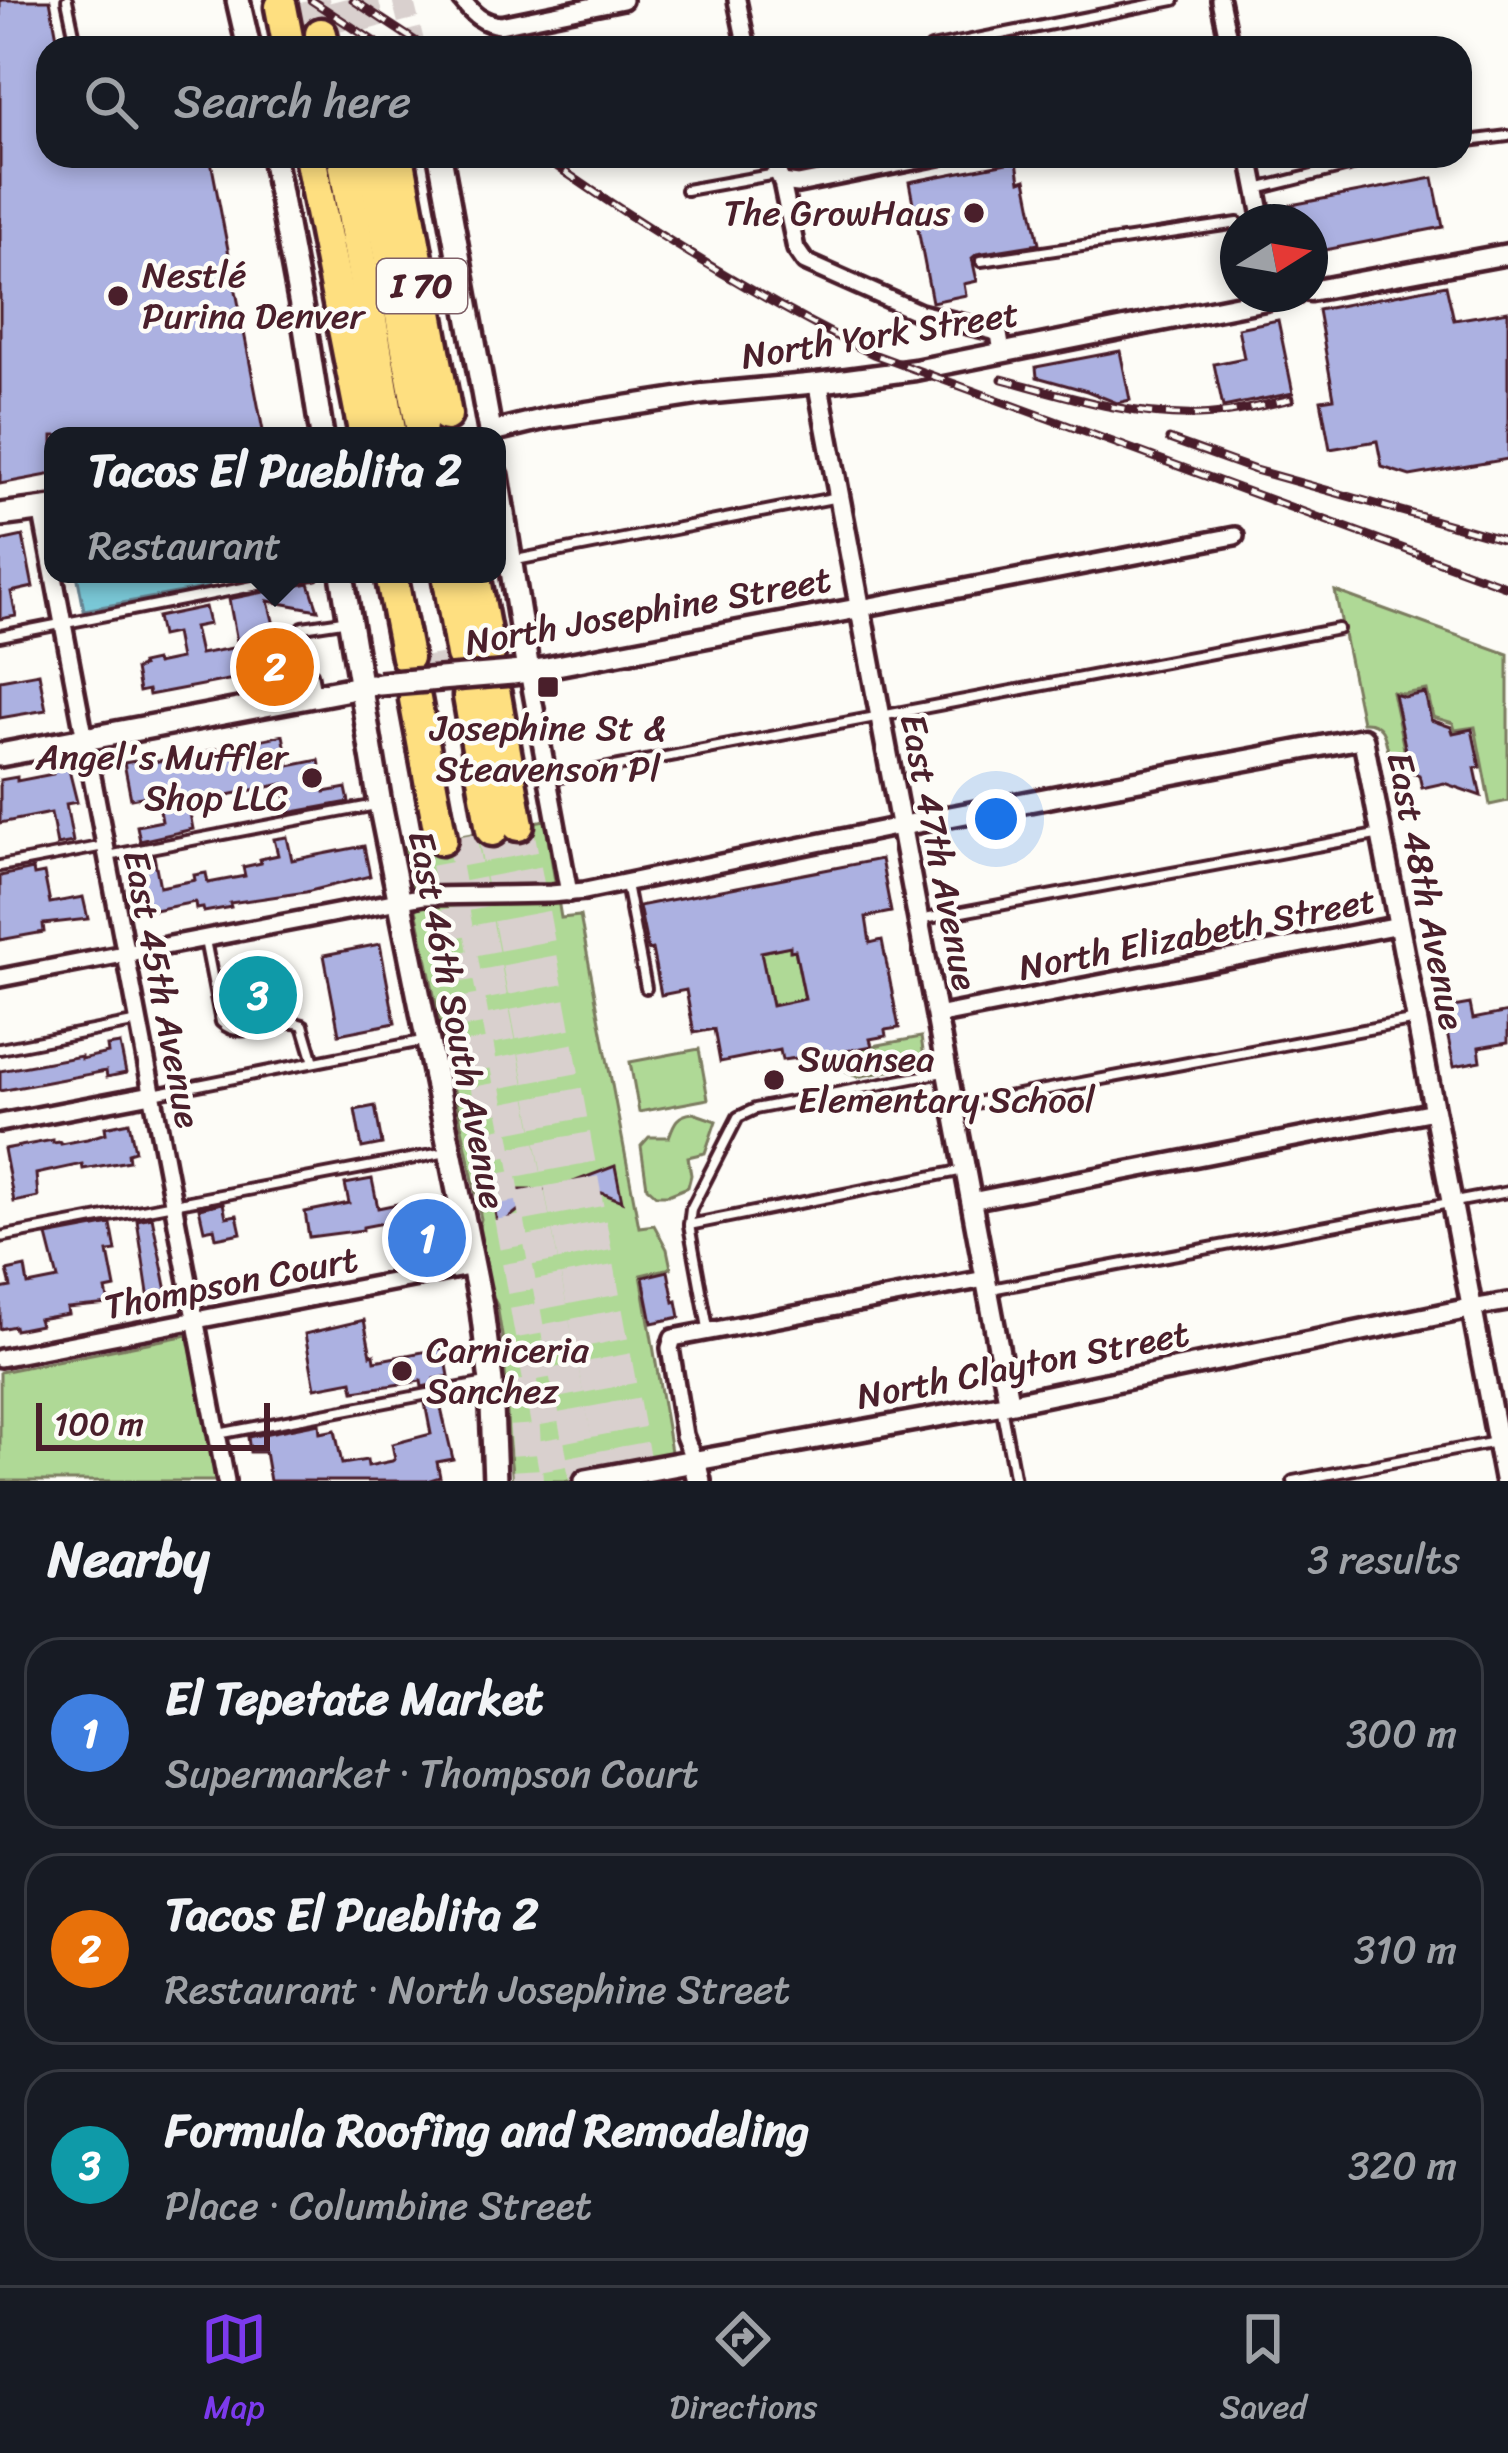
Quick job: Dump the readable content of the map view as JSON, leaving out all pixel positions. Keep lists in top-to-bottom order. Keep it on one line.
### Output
{"streets":{"highway":["I 70"],"main road":["North Josephine Street","East 46th South Avenue","North Clayton Street"],"street":["North York Street","East 47th Avenue","East 48th Avenue","North Elizabeth Street","East 45th Avenue","Thompson Court"]},"crossings":[["North York Street","East 47th Avenue"],["North Josephine Street","East 47th Avenue"],["North Josephine Street","East 45th Avenue"],["North Josephine Street","East 46th South Avenue"],["East 47th Avenue","East 48th Avenue"],["East 47th Avenue","North Elizabeth Street"],["East 47th Avenue","North Clayton Street"],["East 48th Avenue","North Elizabeth Street"],["East 48th Avenue","North Clayton Street"],["East 45th Avenue","Thompson Court"],["East 46th South Avenue","Thompson Court"]],"places":{"other":["The GrowHaus","Nestlé Purina Denver","Angel's Muffler Shop LLC","Swansea Elementary School","Carniceria Sanchez"],"transit":["Josephine St & Steavenson Pl"]},"scale_bar":"100 m","north":"right","page":{"search":"Search here","popup":["Tacos El Pueblita 2","Restaurant"],"pins":["2","3","1"],"scale":"100 m","heading":["Nearby","3 results"],"list":[{"mark":"1","name":"El Tepetate Market","note":"Supermarket · Thompson Court","value":"300 m"},{"mark":"2","name":"Tacos El Pueblita 2","note":"Restaurant · North Josephine Street","value":"310 m"},{"mark":"3","name":"Formula Roofing and Remodeling","note":"Place · Columbine Street","value":"320 m"}],"nav":["Map","Directions","Saved"]}}
